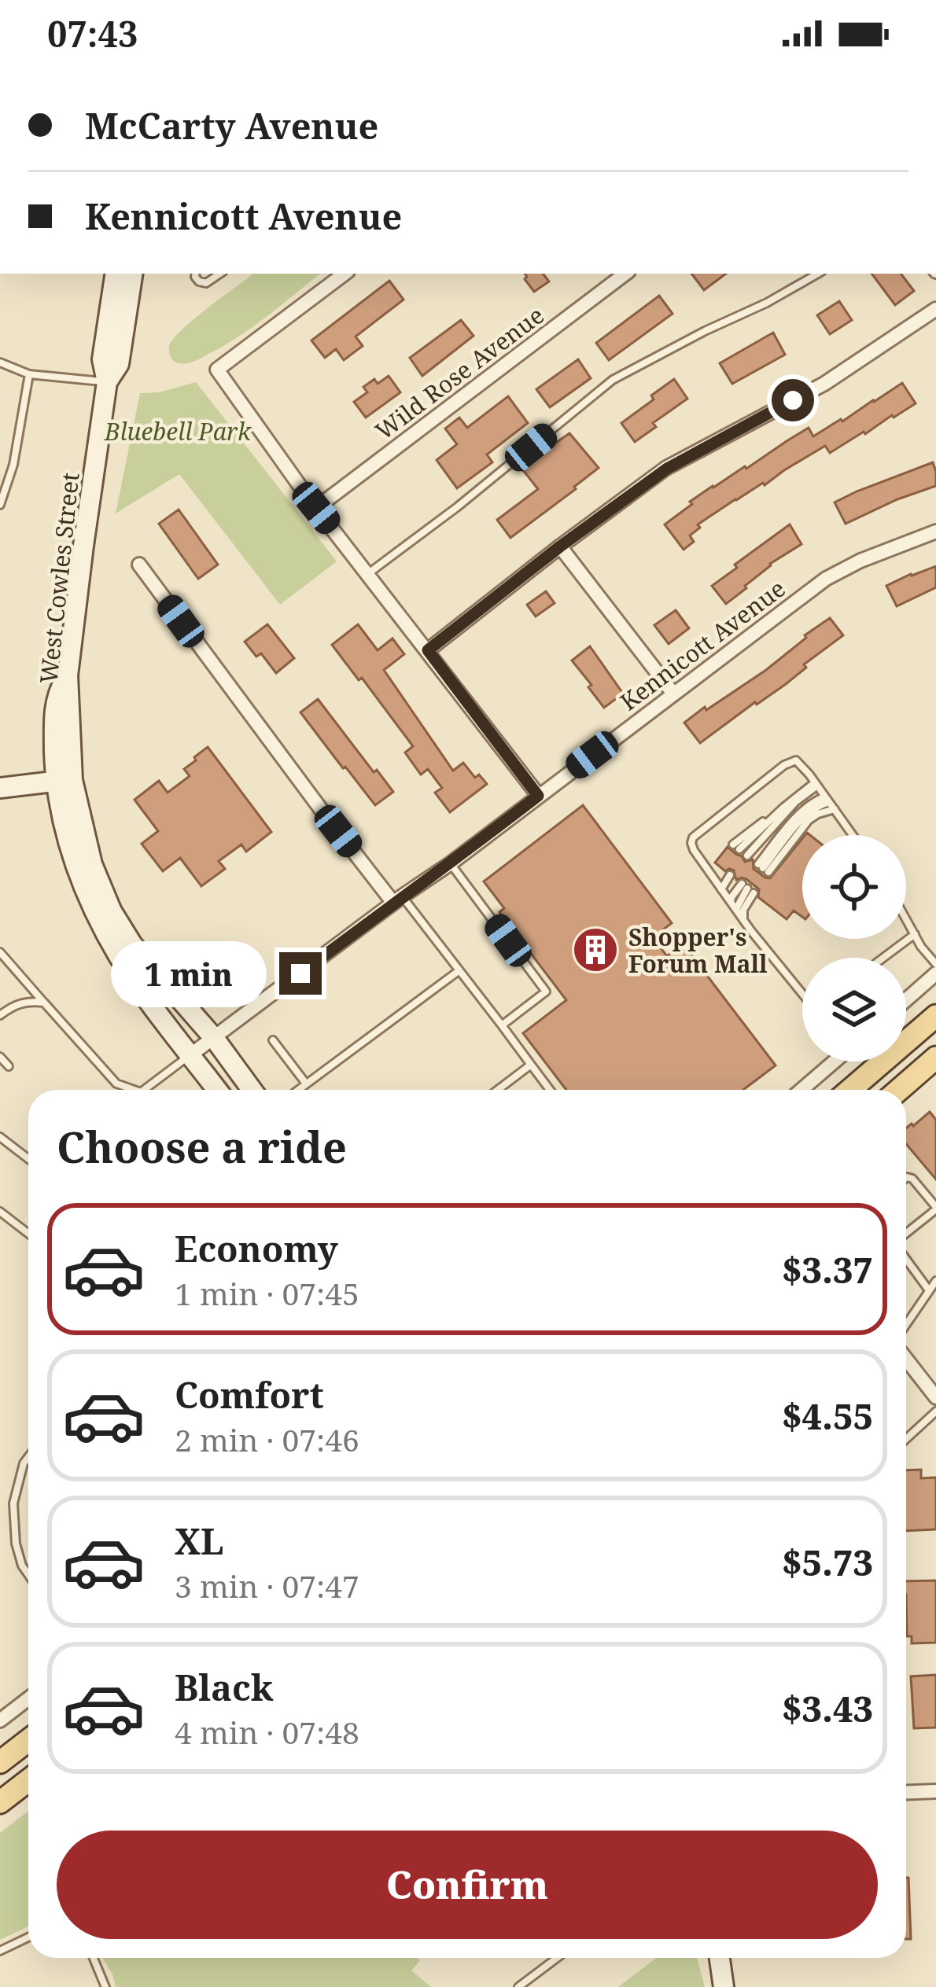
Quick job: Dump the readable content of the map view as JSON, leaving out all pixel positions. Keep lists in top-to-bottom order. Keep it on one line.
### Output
{"streets":{"main road":["West Cowles Street"],"street":["Wild Rose Avenue","Kennicott Avenue"]},"parks":["Bluebell Park"],"places":{"building":["Shopper's Forum Mall"]},"page":{"status":"07:43","banner":["McCarty Avenue","Kennicott Avenue"],"bubble":"1 min","heading":"Choose a ride","list":[{"name":"Economy","note":"1 min · 07:45","value":"$3.37"},{"name":"Comfort","note":"2 min · 07:46","value":"$4.55"},{"name":"XL","note":"3 min · 07:47","value":"$5.73"},{"name":"Black","note":"4 min · 07:48","value":"$3.43"}],"buttons":"Confirm"}}
